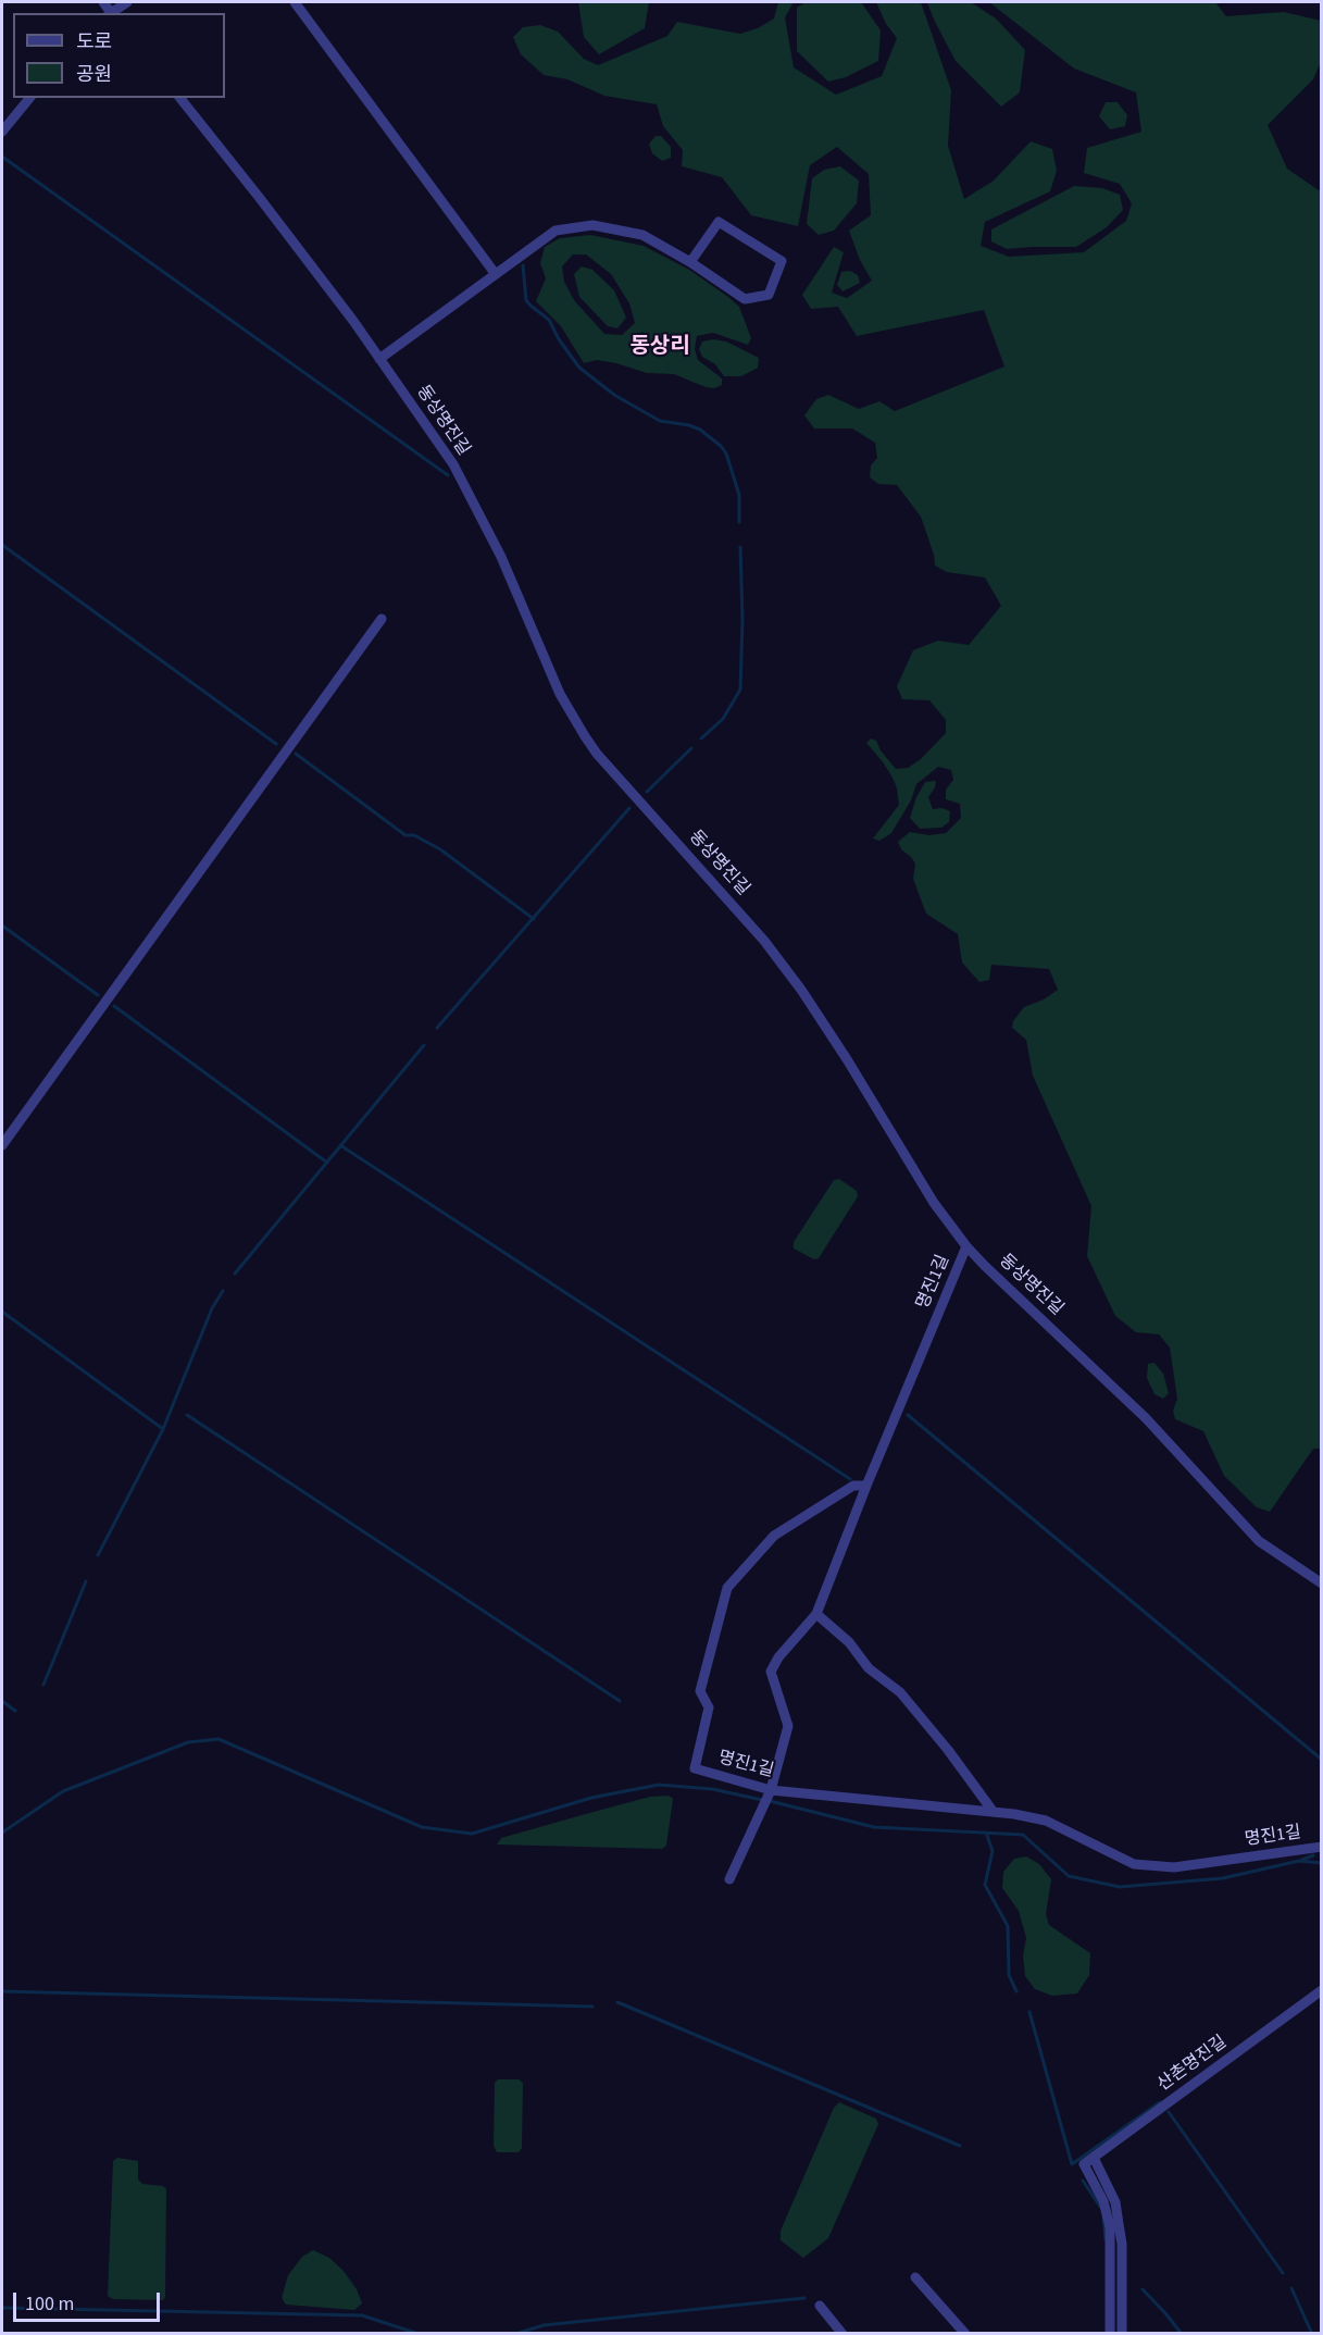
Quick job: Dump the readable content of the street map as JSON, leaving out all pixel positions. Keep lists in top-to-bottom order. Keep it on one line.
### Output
{"streets":{"street":["동상명진길","명진1길","산촌명진길"]},"crossings":[["동상명진길","명진1길"]],"districts":["동상리"],"legend":["도로","공원"],"scale_bar":"100 m"}
